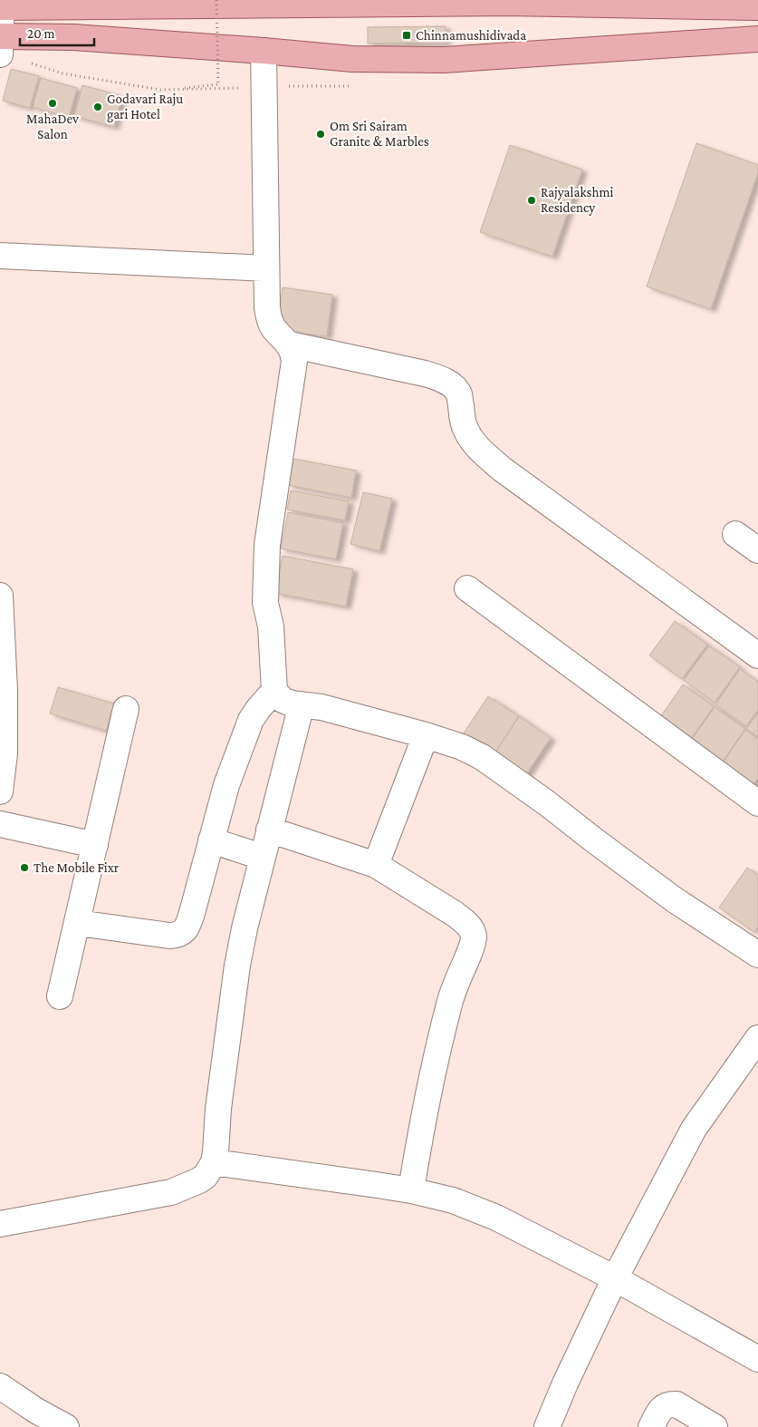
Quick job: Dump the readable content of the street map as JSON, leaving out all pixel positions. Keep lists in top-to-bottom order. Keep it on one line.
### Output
{"places":{"transit":["Chinnamushidivada"],"other":["MahaDev Salon","Godavari Raju gari Hotel","Om Sri Sairam Granite & Marbles","Rajyalakshmi Residency","The Mobile Fixr"]},"scale_bar":"20 m"}
